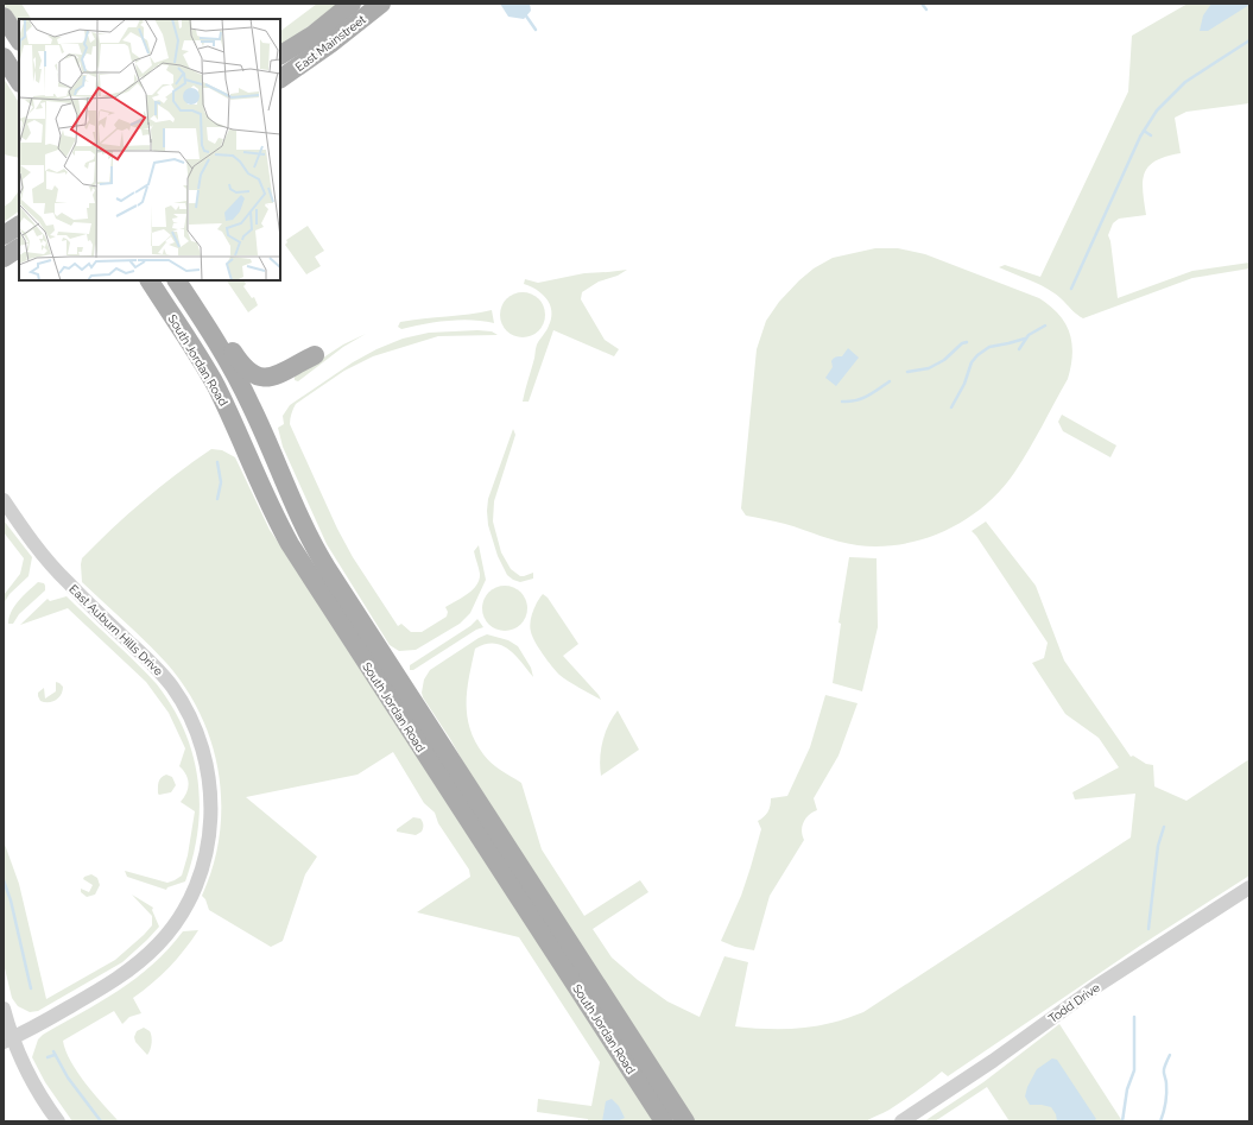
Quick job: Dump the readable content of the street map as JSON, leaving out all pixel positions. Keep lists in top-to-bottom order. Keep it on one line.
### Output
{"streets":{"main road":["East Mainstreet","South Jordan Road"],"street":["East Auburn Hills Drive","Todd Drive"]}}
